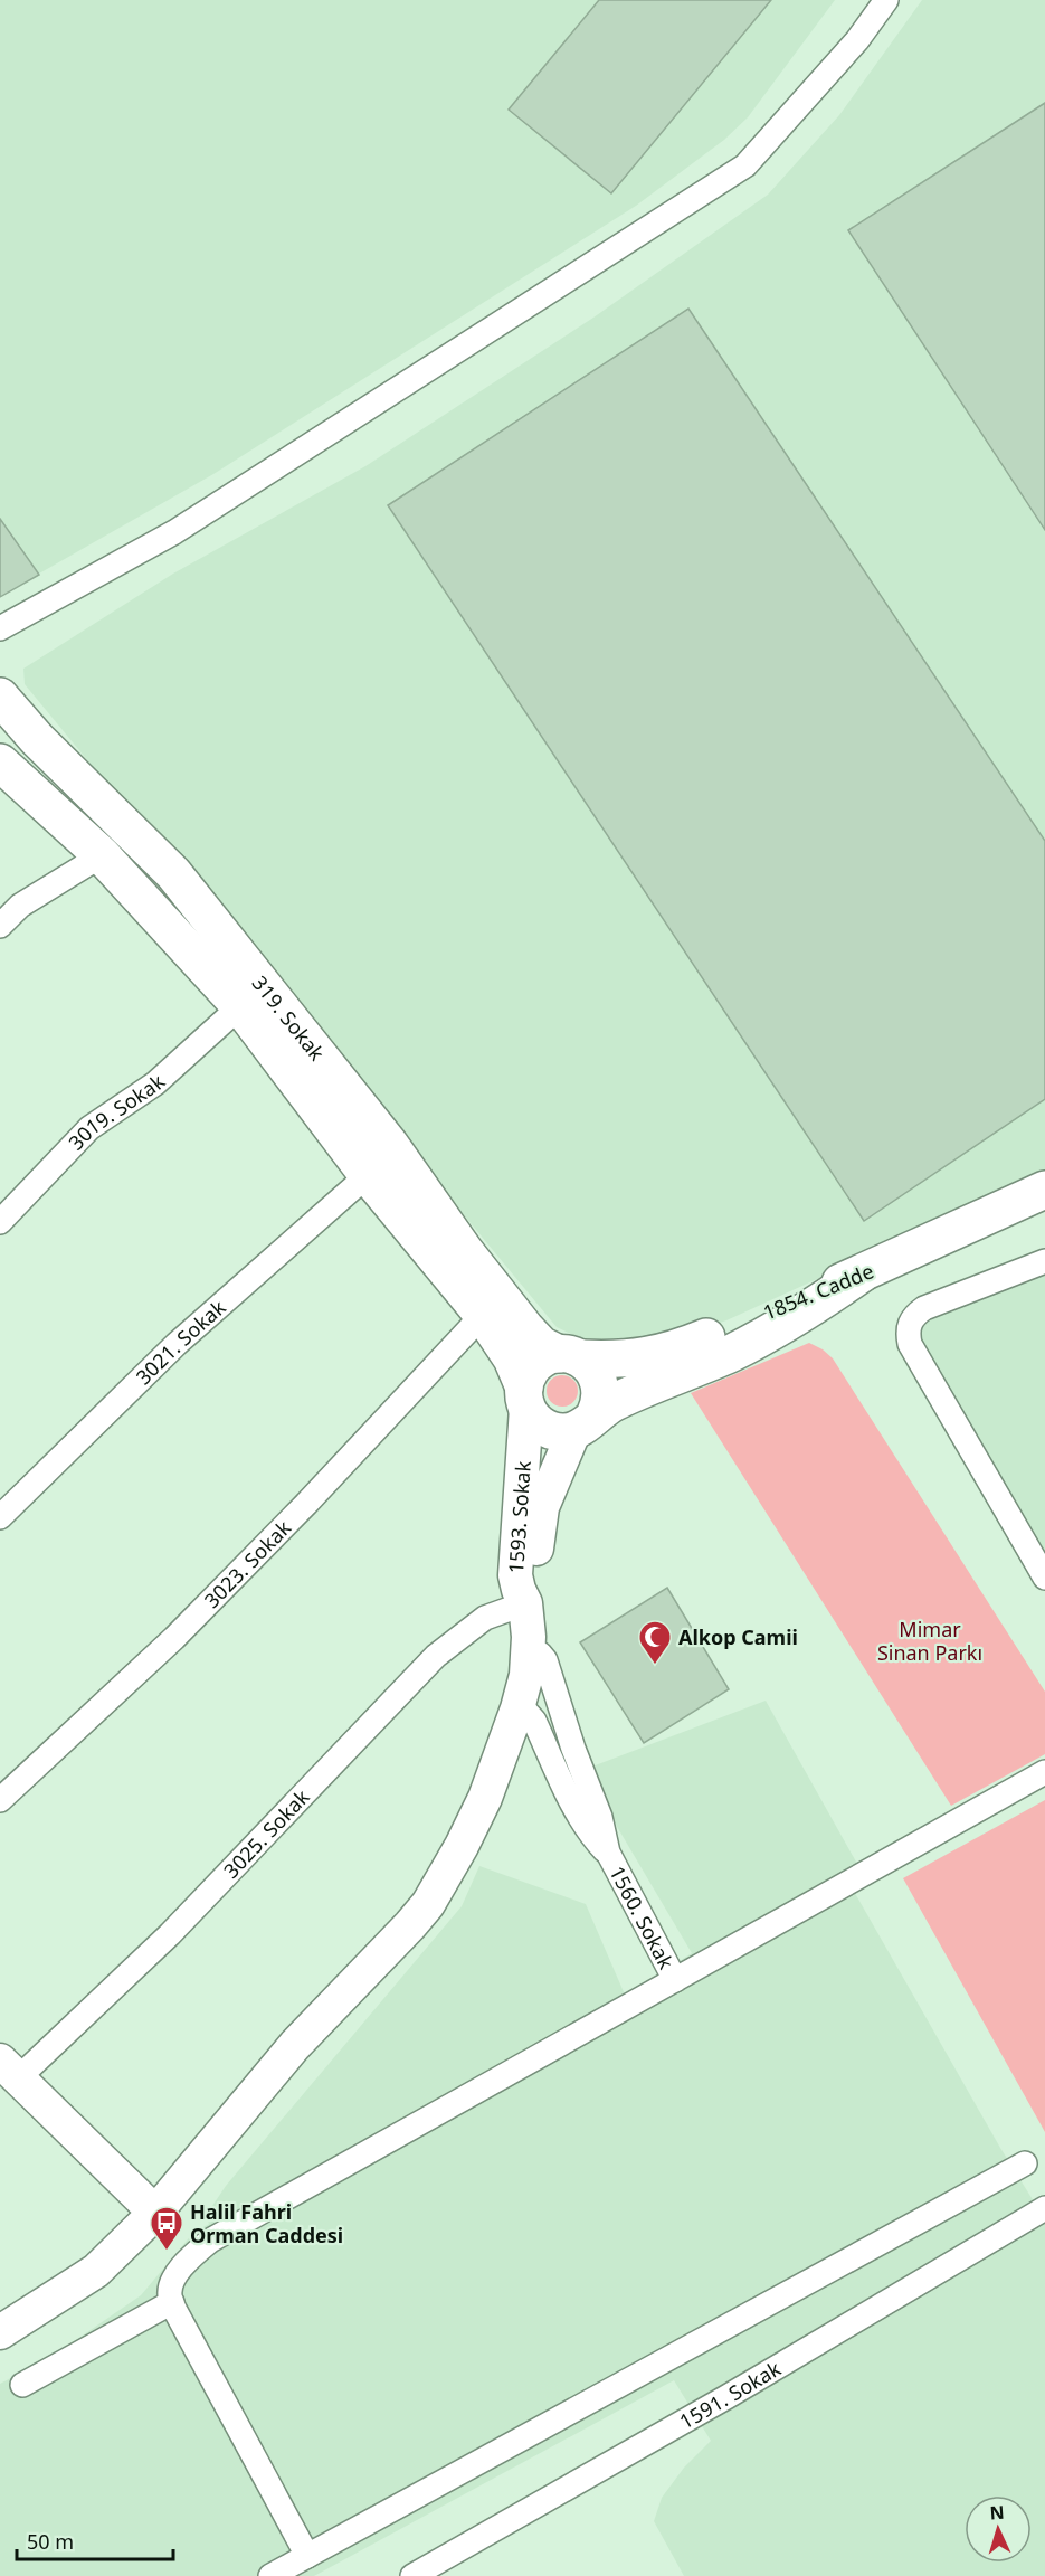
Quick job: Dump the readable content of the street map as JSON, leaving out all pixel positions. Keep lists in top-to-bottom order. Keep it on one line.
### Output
{"streets":{"main road":["319. Sokak","1854. Cadde","1593. Sokak"],"street":["3019. Sokak","3021. Sokak","3023. Sokak","3025. Sokak","1560. Sokak","1591. Sokak"]},"crossings":[["319. Sokak","3019. Sokak"],["319. Sokak","1854. Cadde"],["319. Sokak","3021. Sokak"],["319. Sokak","1593. Sokak"],["319. Sokak","3023. Sokak"],["1854. Cadde","1593. Sokak"],["1593. Sokak","3025. Sokak"]],"parks":["Mimar Sinan Parkı"],"places":{"mosque":["Alkop Camii"],"bus stop":["Halil Fahri Orman Caddesi"]},"scale_bar":"50 m","north":"top"}
